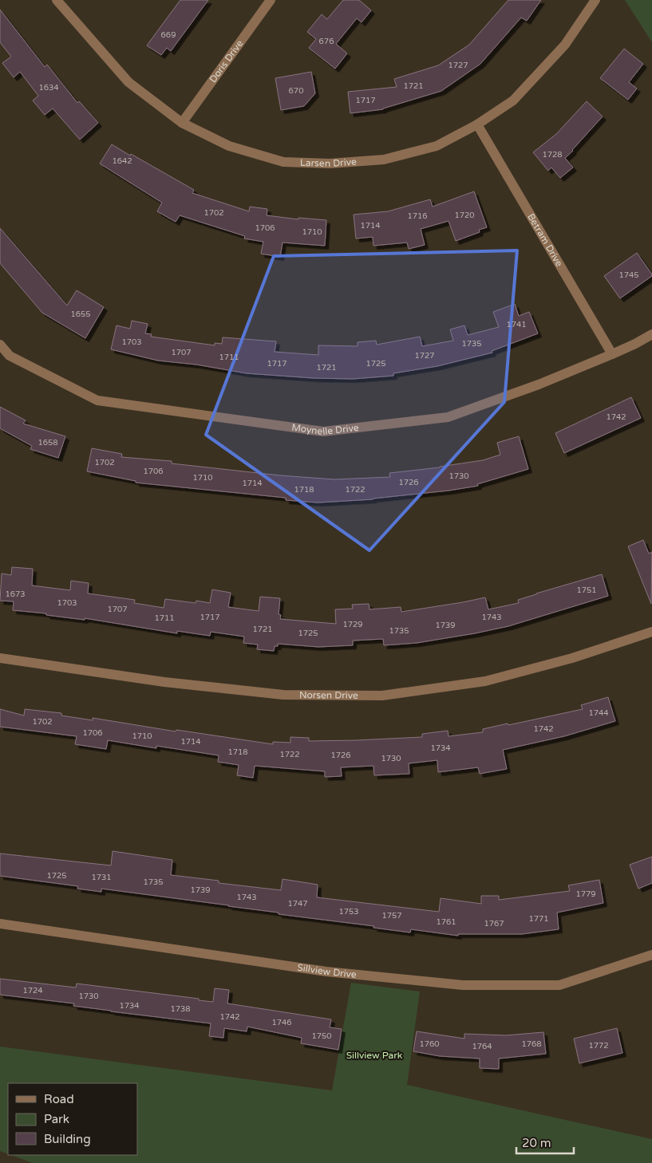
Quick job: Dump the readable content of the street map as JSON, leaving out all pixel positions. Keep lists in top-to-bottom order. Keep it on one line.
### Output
{"streets":{"street":["Doris Drive","Larsen Drive","Betram Drive","Moynelle Drive","Norsen Drive","Sillview Drive"]},"crossings":[["Doris Drive","Larsen Drive"],["Larsen Drive","Betram Drive"],["Betram Drive","Moynelle Drive"]],"parks":["Sillview Park"],"house_numbers":["669","676","1727","1721","1634","670","1717","1728","1642","1702","1720","1716","1714","1706","1710","1745","1655","1741","1703","1735","1707","1727","1711","1717","1725","1721","1742","1658","1702","1706","1730","1710","1726","1714","1718","1722","1751","1673","1703","1707","1717","1743","1711","1729","1739","1721","1735","1725","1744","1702","1742","1706","1710","1714","1734","1718","1722","1726","1730","1725","1731","1735","1739","1779","1743","1747","1753","1757","1771","1761","1767","1724","1730","1734","1738","1742","1746","1750","1760","1768","1772","1764"],"legend":["Road","Park","Building"],"scale_bar":"20 m"}
